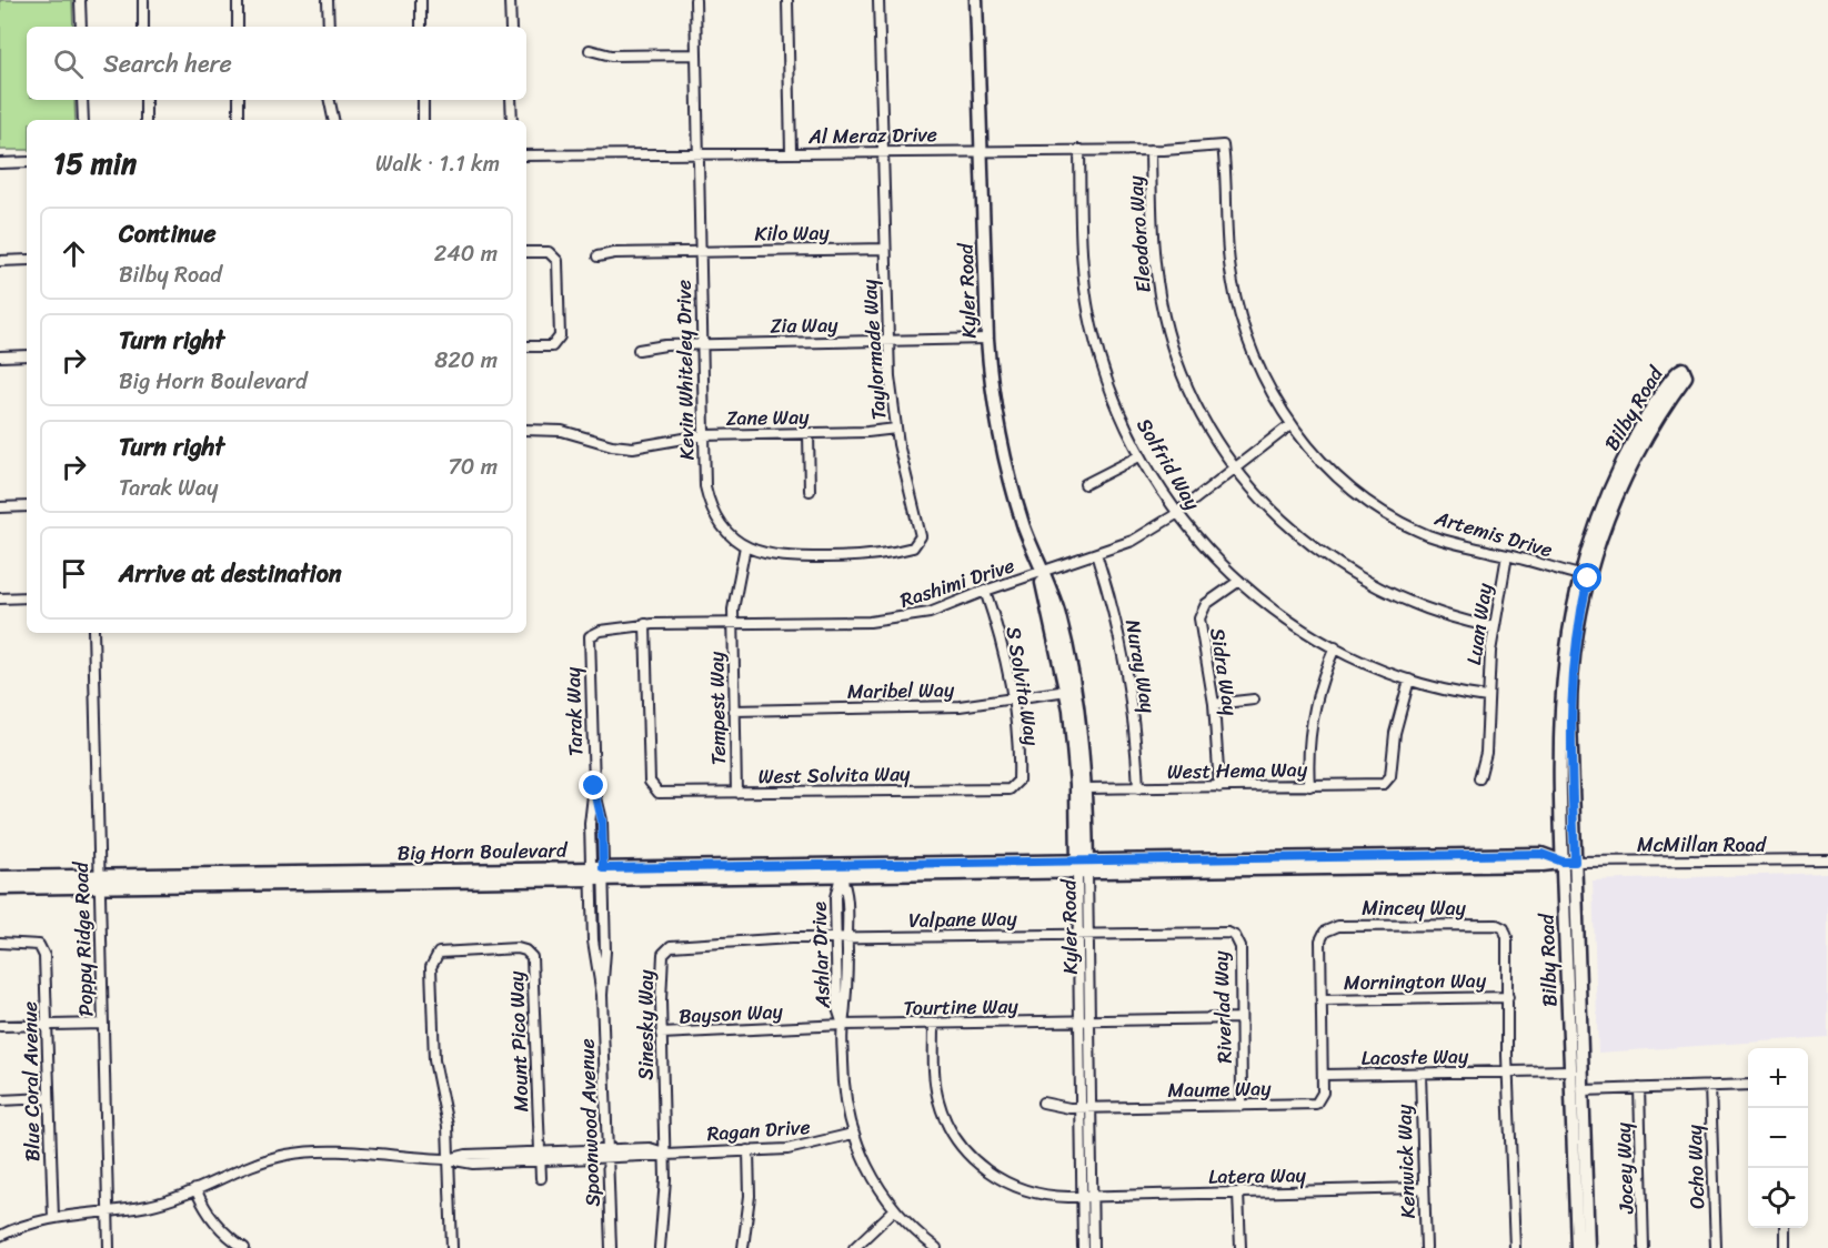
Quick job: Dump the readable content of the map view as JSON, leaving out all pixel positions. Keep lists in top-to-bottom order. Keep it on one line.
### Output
{"streets":{"main road":["Kyler Road","Bilby Road","Big Horn Boulevard"],"street":["Al Meraz Drive","Kilo Way","Eleodoro Way","Zia Way","Taylormade Way","Kevin Whiteley Drive","Zane Way","Solfrid Way","Artemis Drive","Rashimi Drive","Luan Way","Nuray Way","Sidra Way","S Solvita Way","Maribel Way","Tempest Way","Tarak Way","West Hema Way","West Solvita Way","McMillan Road","Mincey Way","Valpane Way","Poppy Ridge Road","Ashlar Drive","Mornington Way","Tourtine Way","Riverlad Way","Bayson Way","Sinesky Way","Mount Pico Way","Lacoste Way","Blue Coral Avenue","Maume Way","Spoonwood Avenue","Ragan Drive","Kenwick Way","Ocho Way","Jocey Way","Latera Way"]},"crossings":[["Al Meraz Drive","Eleodoro Way"],["Al Meraz Drive","Kyler Road"],["Al Meraz Drive","Taylormade Way"],["Al Meraz Drive","Kevin Whiteley Drive"],["Al Meraz Drive","Solfrid Way"],["Al Meraz Drive","Artemis Drive"],["Kilo Way","Taylormade Way"],["Kilo Way","Kevin Whiteley Drive"],["Eleodoro Way","Rashimi Drive"],["Eleodoro Way","Luan Way"],["Kyler Road","Zia Way"],["Kyler Road","Rashimi Drive"],["Kyler Road","Maribel Way"],["Kyler Road","West Hema Way"],["Kyler Road","Big Horn Boulevard"],["Kyler Road","Valpane Way"],["Kyler Road","Tourtine Way"],["Kyler Road","Riverlad Way"],["Kyler Road","Maume Way"],["Kyler Road","Latera Way"],["Zia Way","Taylormade Way"],["Zia Way","Kevin Whiteley Drive"],["Taylormade Way","Kevin Whiteley Drive"],["Taylormade Way","Zane Way"],["Kevin Whiteley Drive","Zane Way"],["Kevin Whiteley Drive","Tempest Way"],["Bilby Road","Artemis Drive"],["Bilby Road","McMillan Road"],["Bilby Road","Big Horn Boulevard"],["Bilby Road","Lacoste Way"],["Solfrid Way","Rashimi Drive"],["Solfrid Way","Luan Way"],["Solfrid Way","Sidra Way"],["Solfrid Way","West Hema Way"],["Artemis Drive","Rashimi Drive"],["Artemis Drive","Luan Way"],["Rashimi Drive","Nuray Way"],["Rashimi Drive","S Solvita Way"],["Rashimi Drive","Tempest Way"],["Rashimi Drive","Tarak Way"],["Rashimi Drive","West Solvita Way"],["Nuray Way","West Hema Way"],["Sidra Way","West Hema Way"],["S Solvita Way","Maribel Way"],["S Solvita Way","West Solvita Way"],["Maribel Way","Tempest Way"],["Tempest Way","West Solvita Way"],["Tarak Way","Big Horn Boulevard"],["Tarak Way","Spoonwood Avenue"],["McMillan Road","Big Horn Boulevard"],["Big Horn Boulevard","Poppy Ridge Road"],["Big Horn Boulevard","Ashlar Drive"],["Big Horn Boulevard","Spoonwood Avenue"],["Mincey Way","Mornington Way"],["Mincey Way","Lacoste Way"],["Mincey Way","Maume Way"],["Valpane Way","Ashlar Drive"],["Valpane Way","Riverlad Way"],["Valpane Way","Sinesky Way"],["Ashlar Drive","Tourtine Way"],["Ashlar Drive","Bayson Way"],["Ashlar Drive","Sinesky Way"],["Ashlar Drive","Ragan Drive"],["Tourtine Way","Riverlad Way"],["Tourtine Way","Bayson Way"],["Tourtine Way","Latera Way"],["Riverlad Way","Maume Way"],["Bayson Way","Sinesky Way"],["Sinesky Way","Ragan Drive"],["Lacoste Way","Maume Way"],["Lacoste Way","Kenwick Way"],["Spoonwood Avenue","Ragan Drive"],["Kenwick Way","Latera Way"]],"page":{"search":"Search here","heading":["15 min","Walk · 1.1 km"],"list":[["Continue","Bilby Road","240 m"],["Turn right","Big Horn Boulevard","820 m"],["Turn right","Tarak Way","70 m"],"Arrive at destination"],"map_buttons":["+","−"]}}
